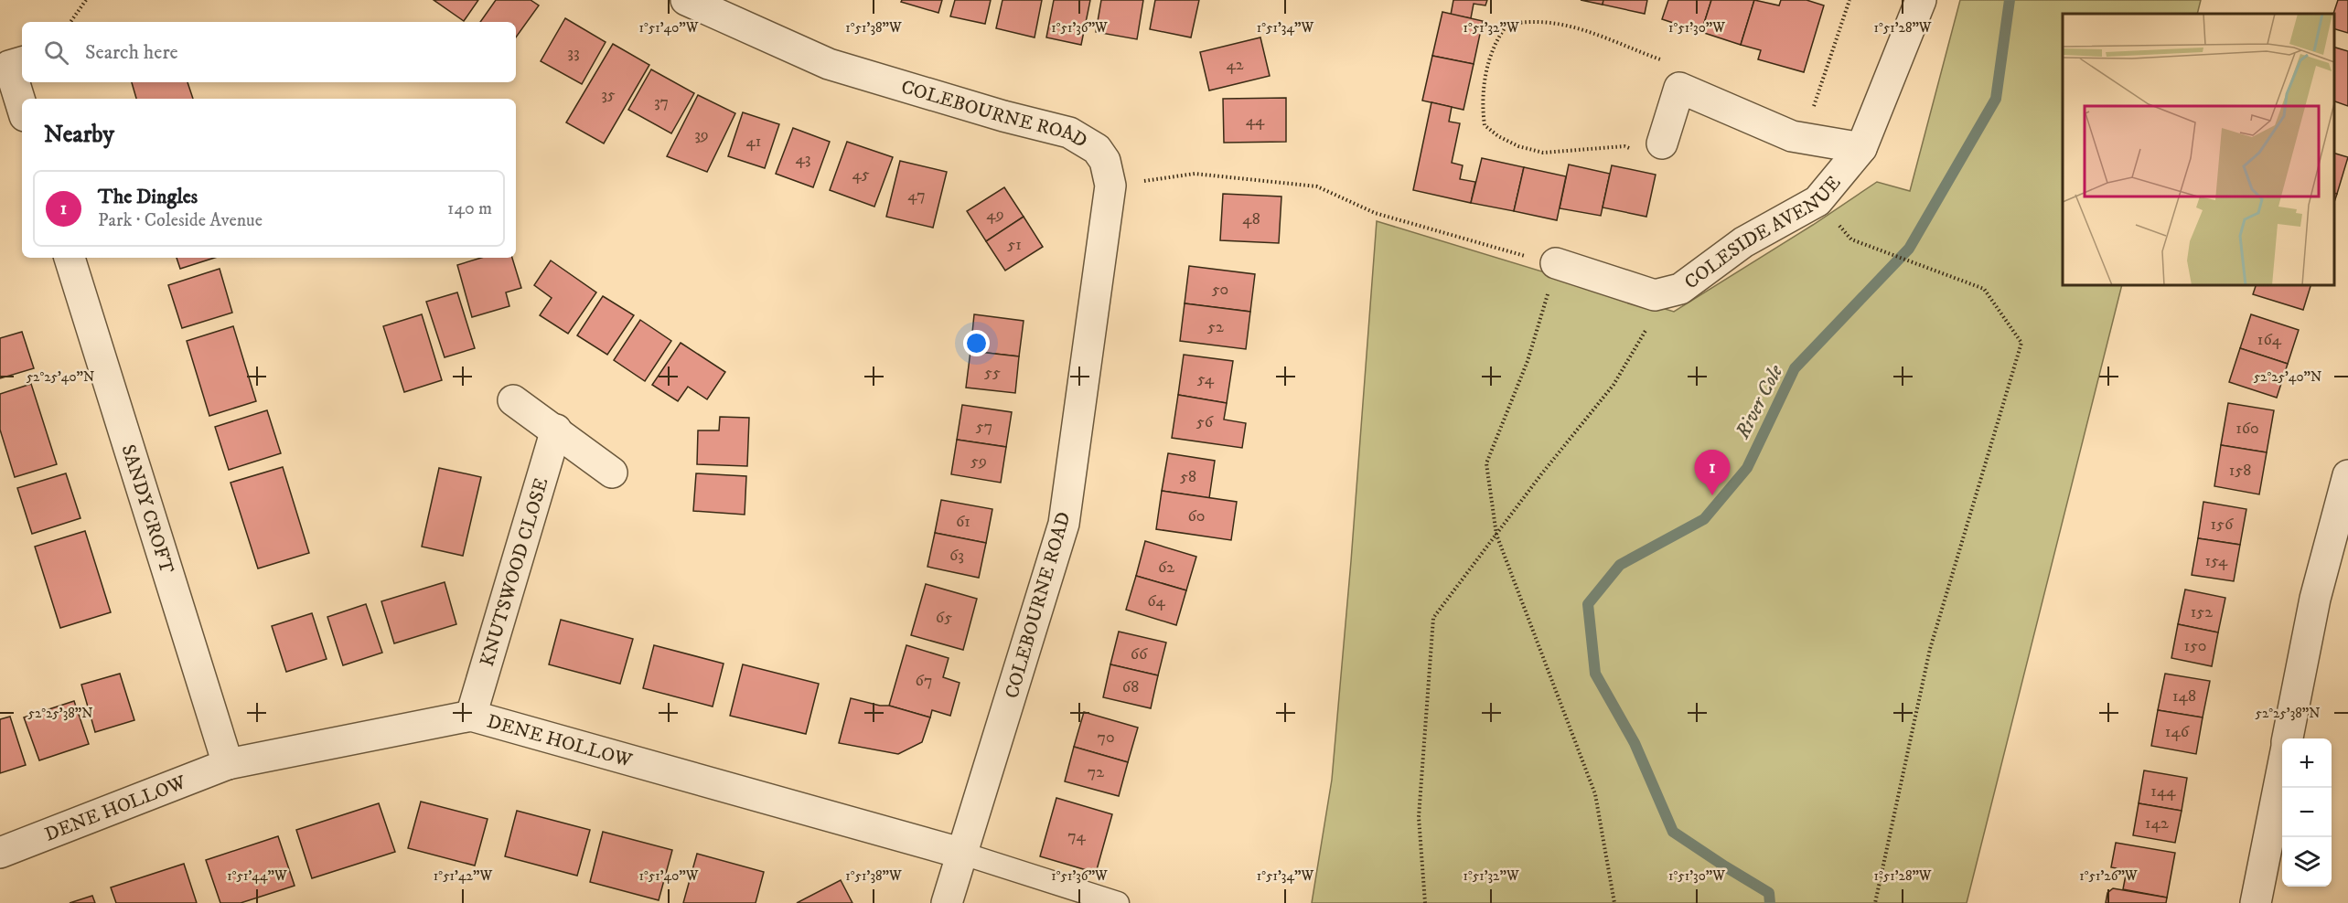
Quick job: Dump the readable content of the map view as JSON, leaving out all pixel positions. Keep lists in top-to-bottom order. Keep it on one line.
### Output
{"streets":{"street":["COLEBOURNE ROAD","COLESIDE AVENUE","SANDY CROFT","KNUTSWOOD CLOSE","DENE HOLLOW"]},"crossings":[["COLEBOURNE ROAD","DENE HOLLOW"],["SANDY CROFT","DENE HOLLOW"],["KNUTSWOOD CLOSE","DENE HOLLOW"]],"water":["River Cole"],"house_numbers":["33","42","35","37","44","39","41","43","45","47","49","48","51","50","52","164","55","54","56","57","160","59","158","58","60","61","156","63","154","62","64","152","65","150","66","67","68","148","146","70","72","144","142","74"],"page":{"search":"Search here","heading":"Nearby","list":[{"mark":"1","name":"The Dingles","note":"Park · Coleside Avenue","value":"140 m"}],"pins":"1","map_buttons":["+","−"]},"coordinates":["1°51'40\"W","1°51'38\"W","1°51'36\"W","1°51'34\"W","1°51'32\"W","1°51'30\"W","1°51'28\"W","52°25'40\"N","52°25'38\"N","1°51'44\"W","1°51'42\"W","1°51'26\"W"]}
